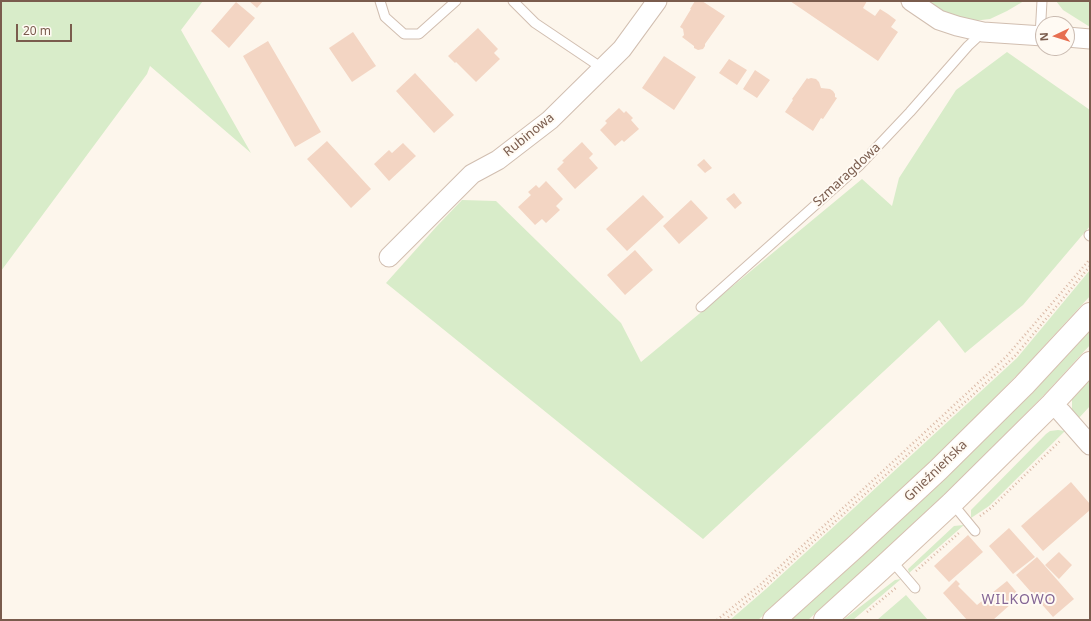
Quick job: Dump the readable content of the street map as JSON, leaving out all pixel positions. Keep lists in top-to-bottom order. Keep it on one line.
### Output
{"streets":{"main road":["Gnieźnieńska"],"street":["Rubinowa"],"lane":["Szmaragdowa"]},"districts":["WILKOWO"],"scale_bar":"20 m","north":"left"}
